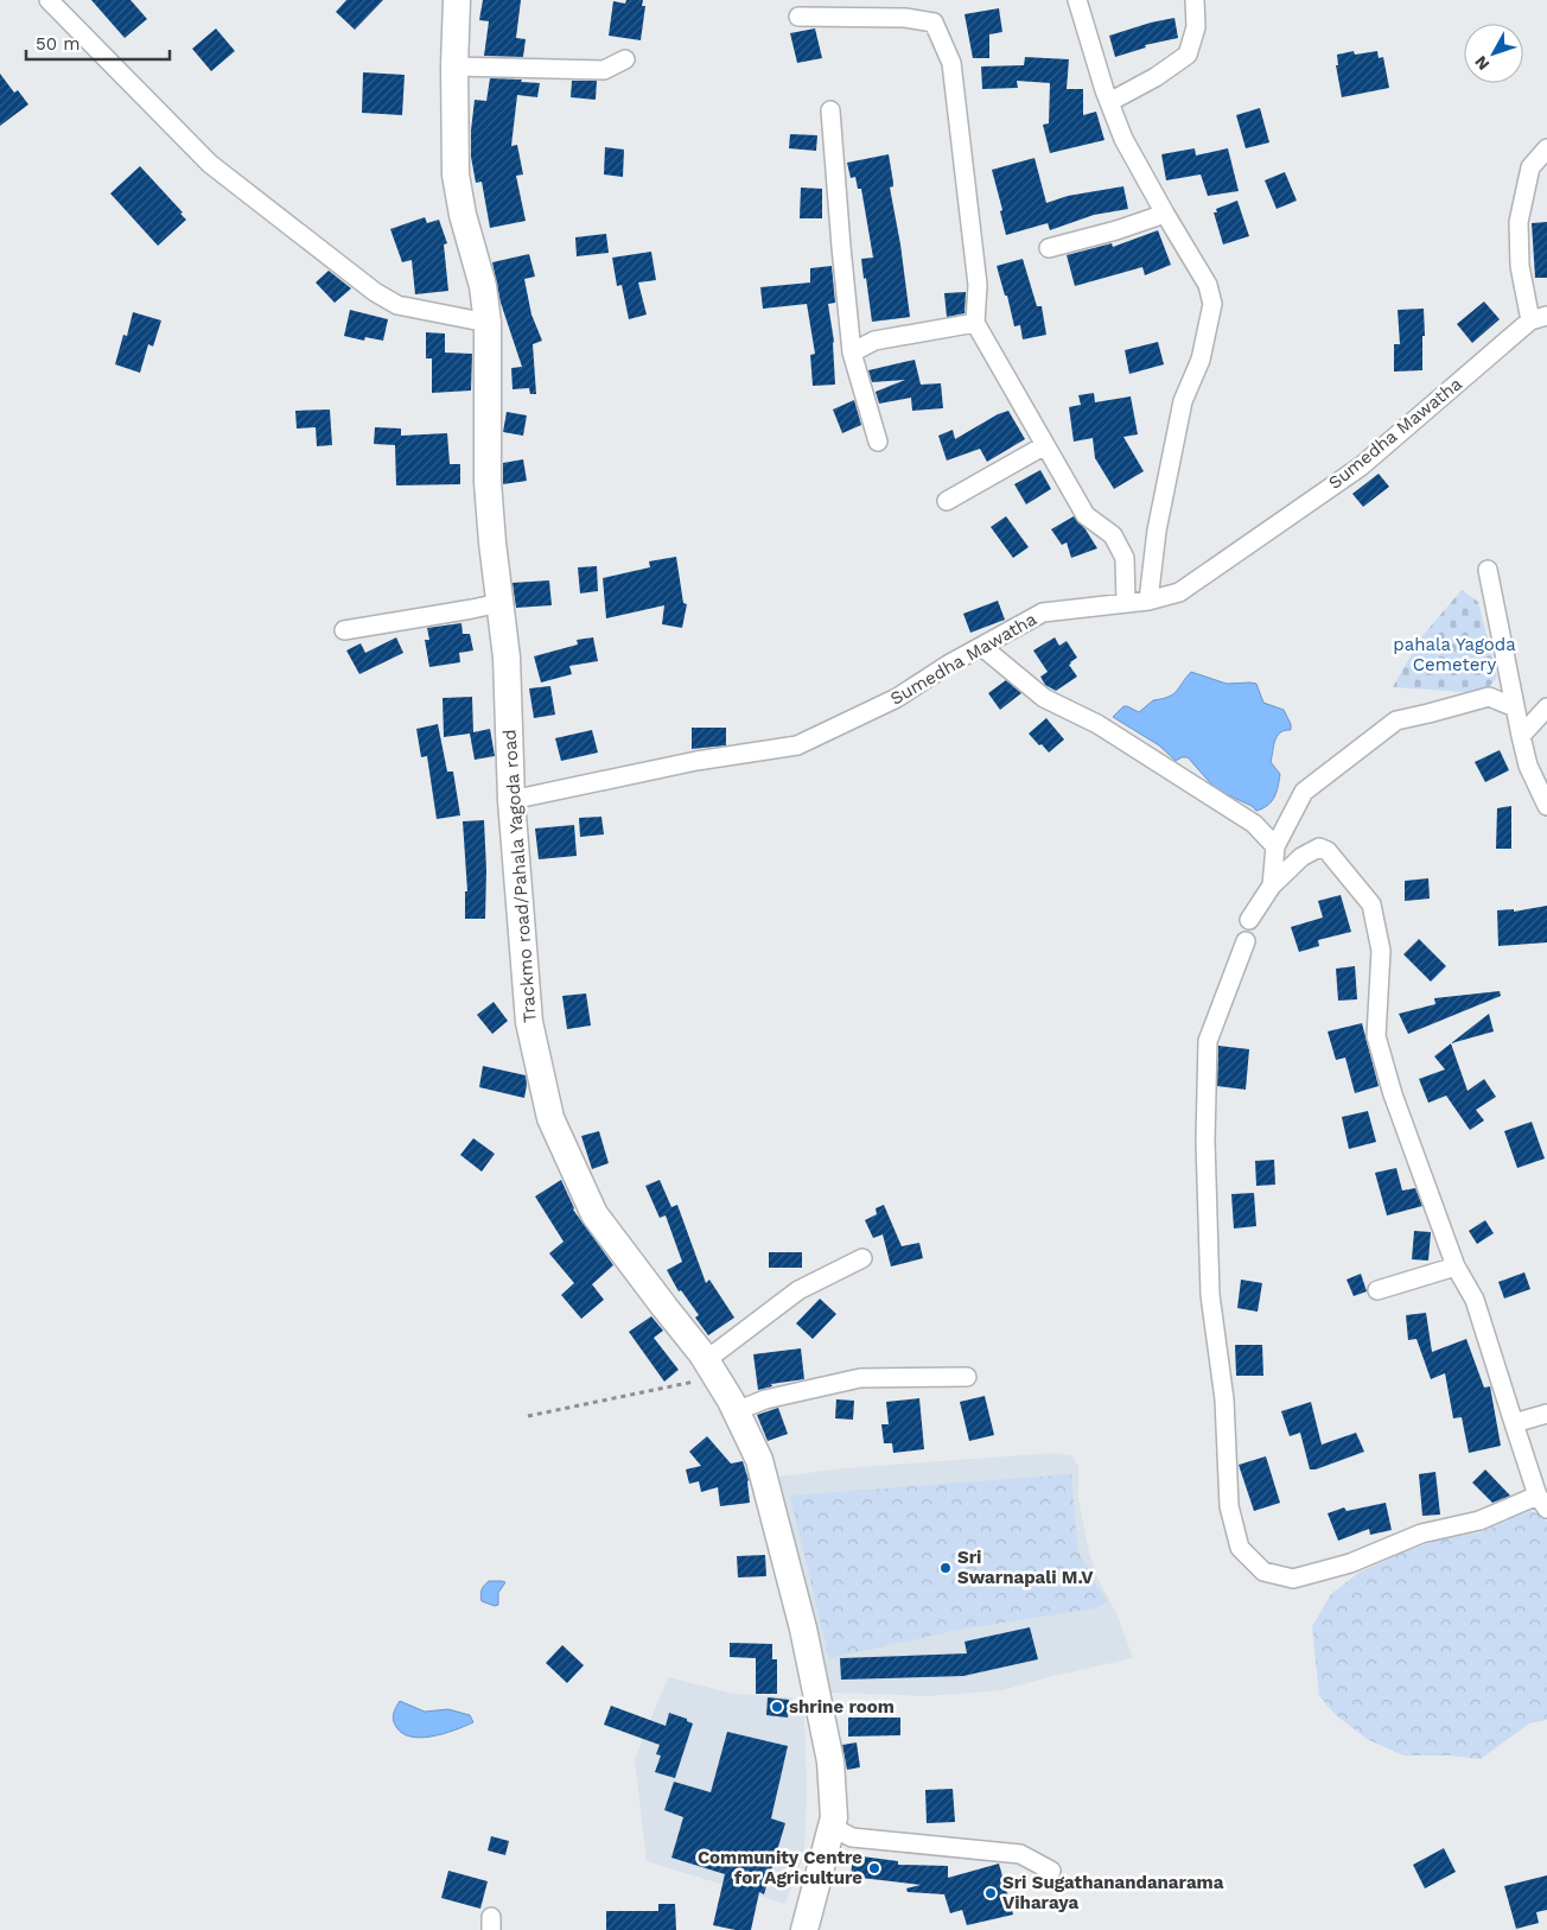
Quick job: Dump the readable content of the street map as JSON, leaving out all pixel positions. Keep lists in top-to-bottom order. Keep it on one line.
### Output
{"streets":{"street":["Sumedha Mawatha","Trackmo road/Pahala Yagoda road"]},"crossings":[["Sumedha Mawatha","Trackmo road/Pahala Yagoda road"]],"parks":["pahala Yagoda Cemetery"],"places":["Sri Swarnapali M.V","shrine room","Community Centre for Agriculture","Sri Sugathanandanarama Viharaya"],"scale_bar":"50 m","north":"bottom left"}
